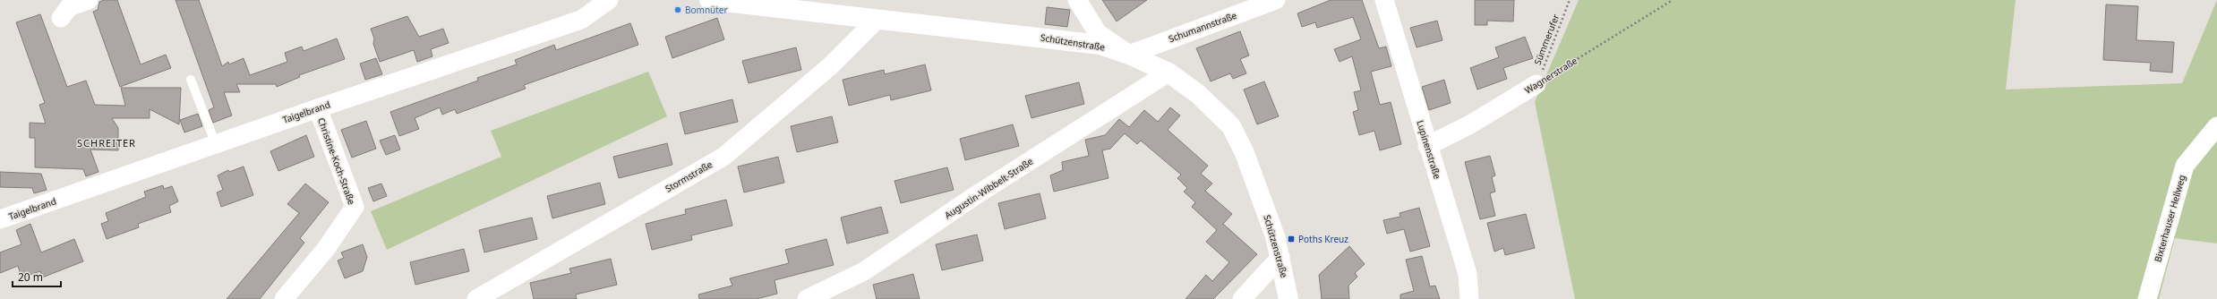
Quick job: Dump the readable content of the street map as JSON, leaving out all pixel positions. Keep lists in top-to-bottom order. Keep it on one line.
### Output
{"streets":{"street":["Schumannstraße","Schützenstraße","Wagnerstraße","Taigelbrand","Lupinenstraße","Christine-Koch-Straße","Stormstraße","Augustin-Wibbelt-Straße","Bixterhauser Hellweg"],"path":["Sümmerufer"]},"crossings":[["Schumannstraße","Schützenstraße"],["Sümmerufer","Wagnerstraße"],["Schützenstraße","Stormstraße"],["Schützenstraße","Augustin-Wibbelt-Straße"],["Wagnerstraße","Lupinenstraße"],["Taigelbrand","Christine-Koch-Straße"]],"districts":["SCHREITER"],"places":{"other":["Bomnüter"],"transit":["Poths Kreuz"]},"scale_bar":"20 m"}
